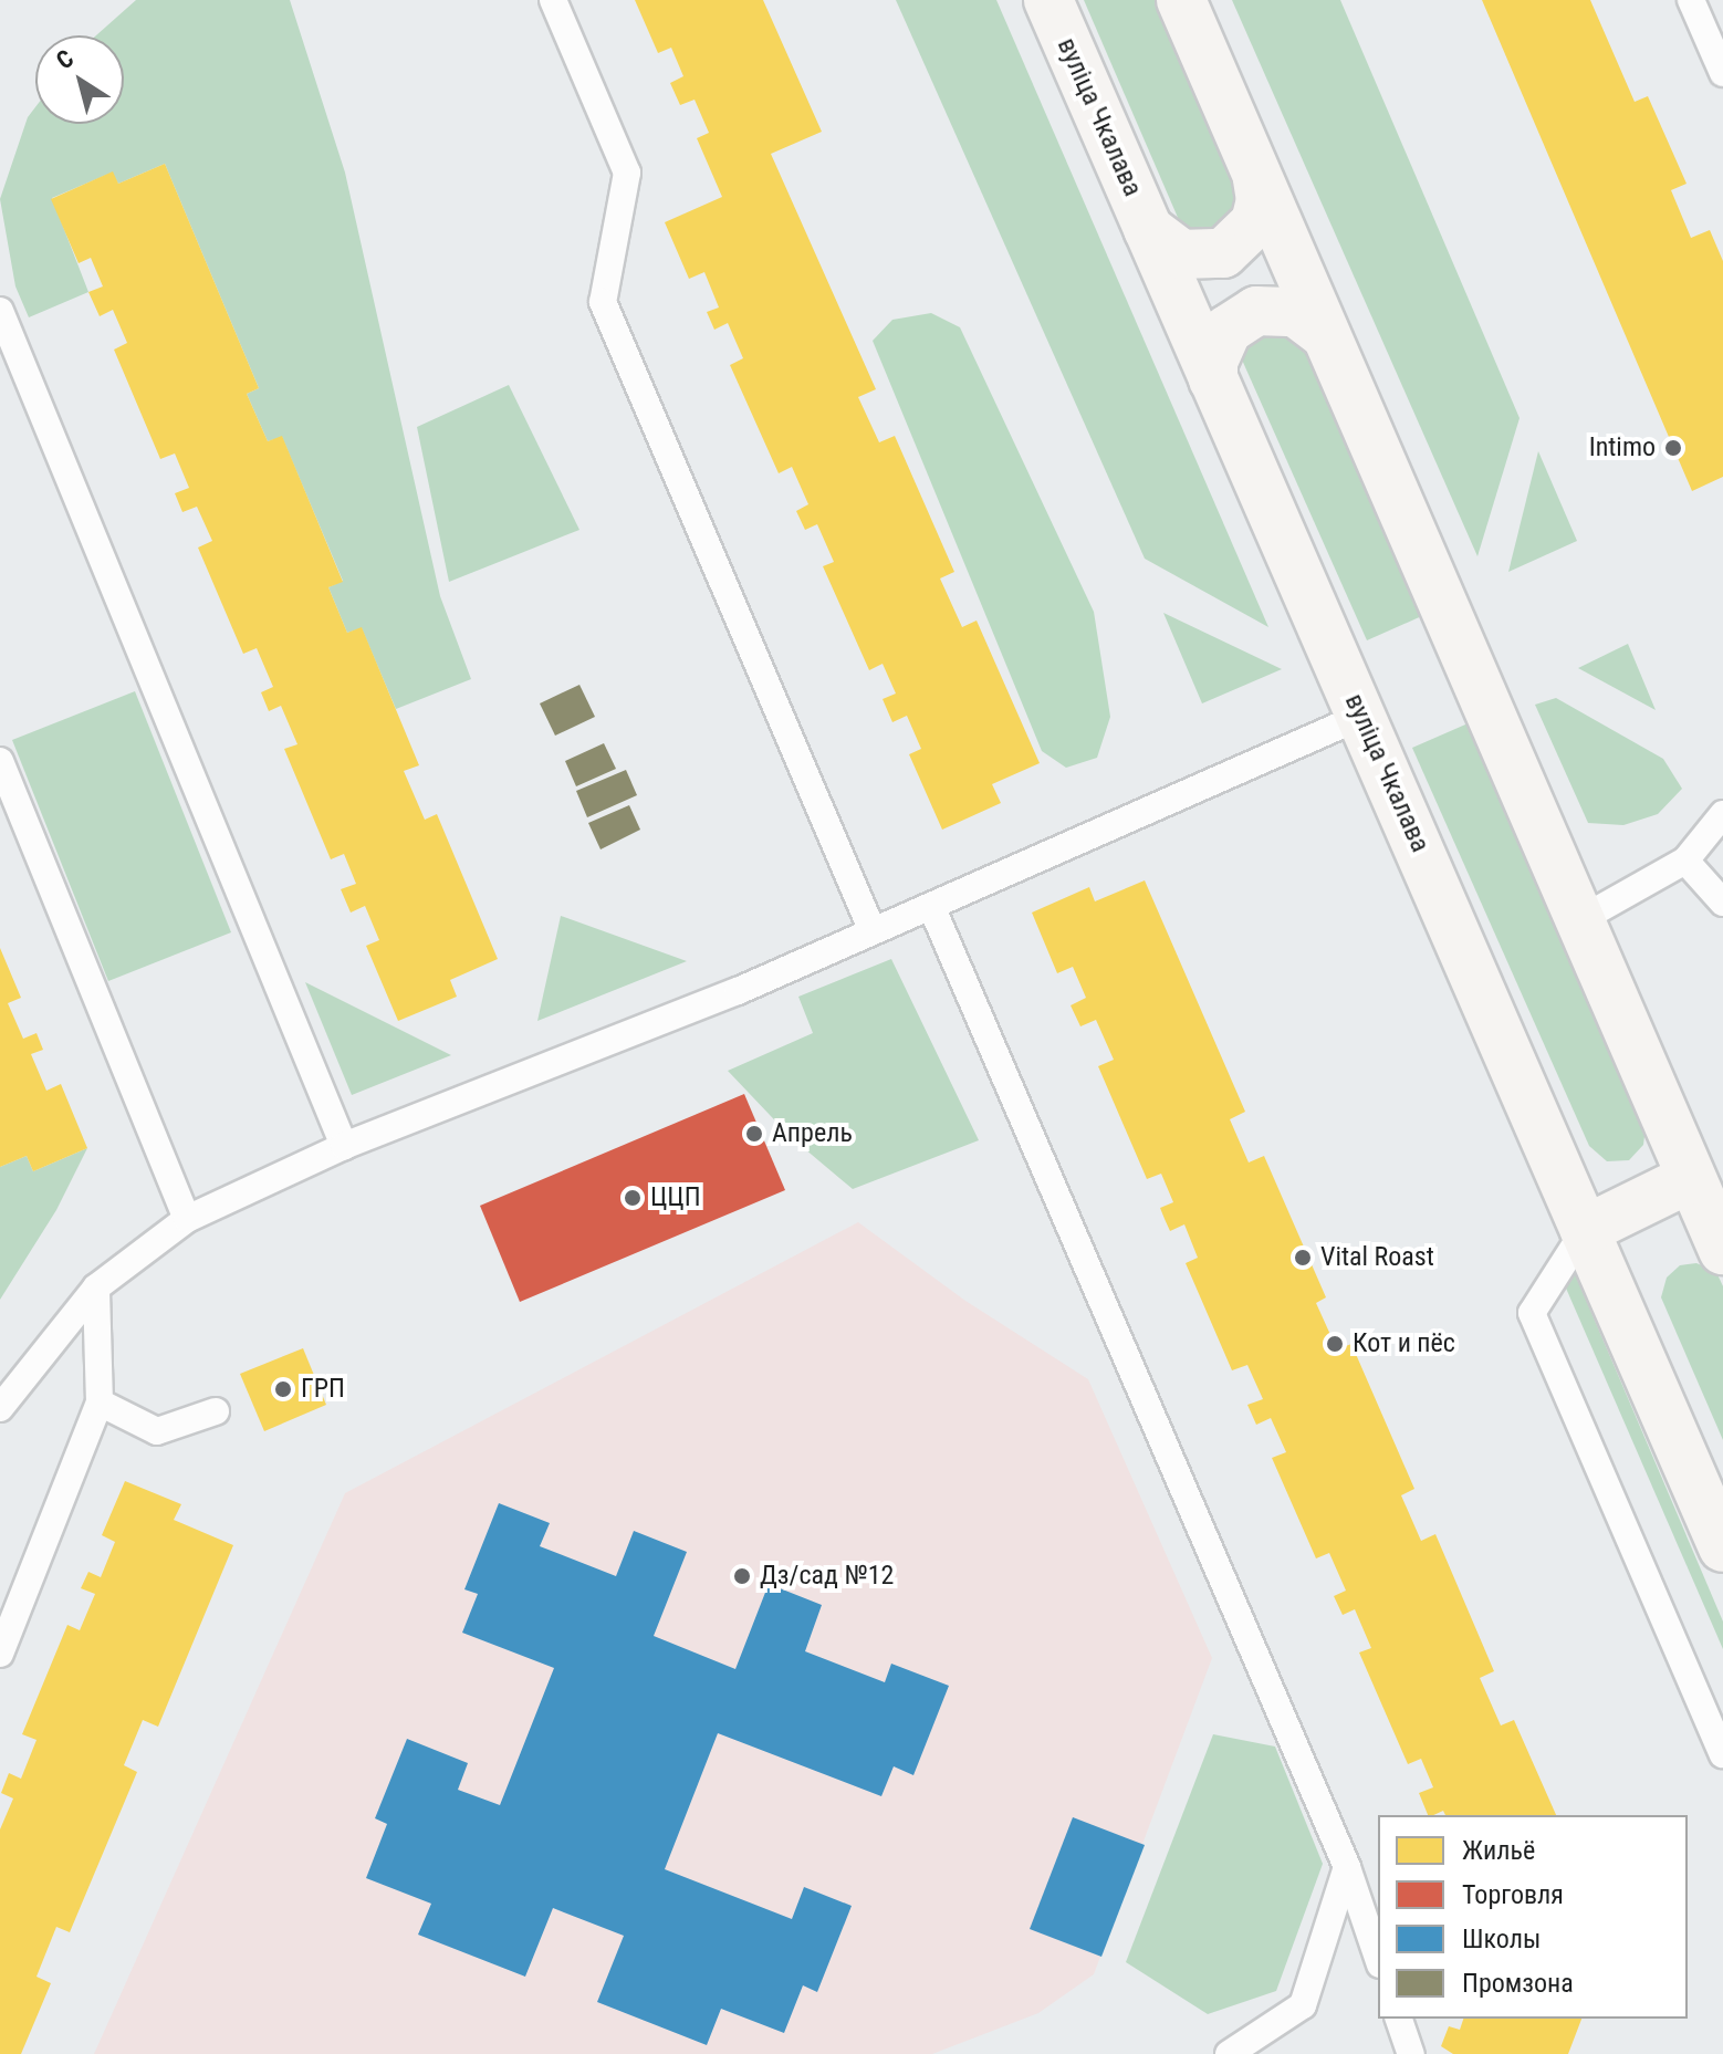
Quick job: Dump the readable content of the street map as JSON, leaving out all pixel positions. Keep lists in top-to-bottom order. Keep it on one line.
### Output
{"streets":{"main road":["вуліца Чкалава"]},"places":["Intimo","Апрель","ЦЦП","Vital Roast","Кот и пёс","ГРП","Дз/сад №12"],"legend":["Жильё","Торговля","Школы","Промзона"],"north":"top left"}
